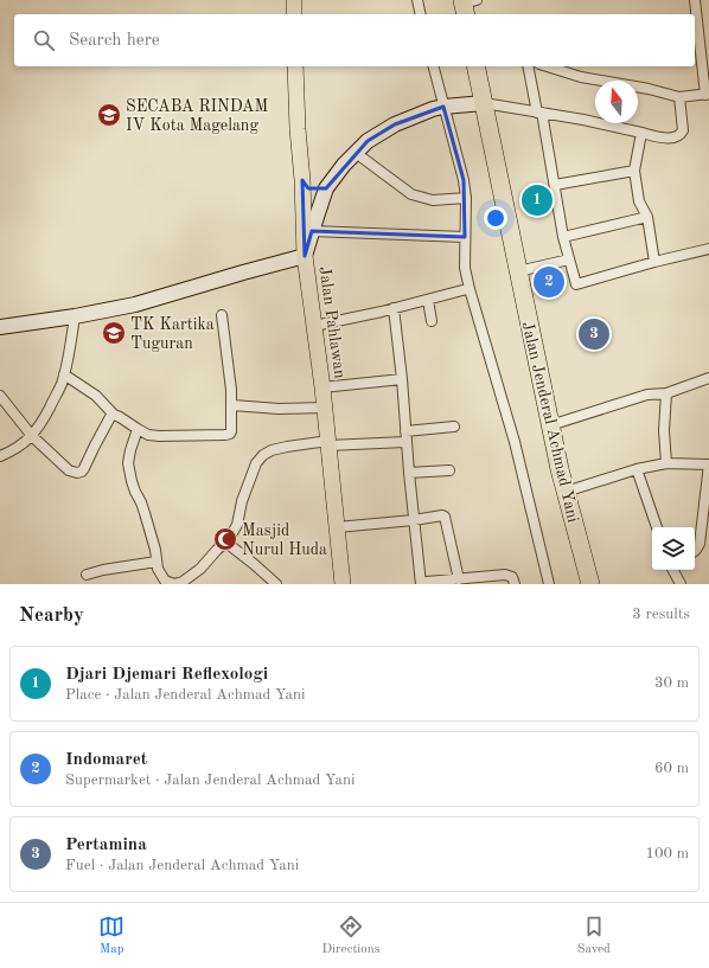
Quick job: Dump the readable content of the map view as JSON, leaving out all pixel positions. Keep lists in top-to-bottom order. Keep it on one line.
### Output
{"streets":{"highway":["Jalan Jenderal Achmad Yani"],"main road":["Jalan Pahlawan"]},"places":{"school or university":["SECABA RINDAM IV Kota Magelang","TK Kartika Tuguran"],"mosque":["Masjid Nurul Huda"]},"north":"top","page":{"search":"Search here","pins":["1","2","3"],"heading":["Nearby","3 results"],"list":[{"mark":"1","name":"Djari Djemari Reflexologi","note":"Place · Jalan Jenderal Achmad Yani","value":"30 m"},{"mark":"2","name":"Indomaret","note":"Supermarket · Jalan Jenderal Achmad Yani","value":"60 m"},{"mark":"3","name":"Pertamina","note":"Fuel · Jalan Jenderal Achmad Yani","value":"100 m"}],"nav":["Map","Directions","Saved"]}}
